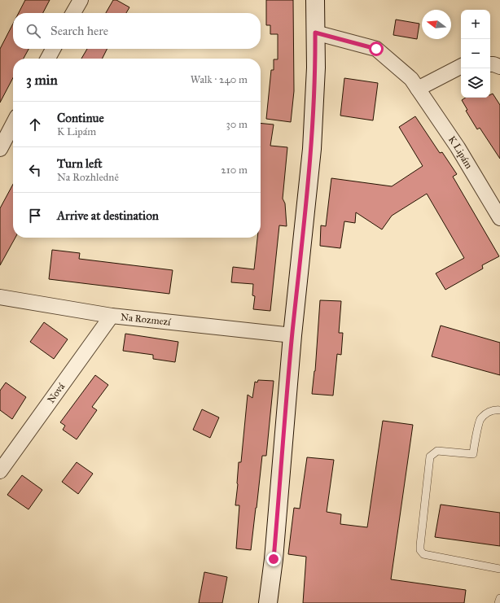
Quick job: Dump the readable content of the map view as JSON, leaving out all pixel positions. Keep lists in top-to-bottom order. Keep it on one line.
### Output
{"streets":{"street":["K Lipám","Na Rozmezí","Nová"]},"crossings":[["Na Rozmezí","Nová"]],"north":"left","page":{"map_buttons":["+","−"],"search":"Search here","heading":["3 min","Walk · 240 m"],"list":[["Continue","K Lipám","30 m"],["Turn left","Na Rozhledně","210 m"],"Arrive at destination"]}}
